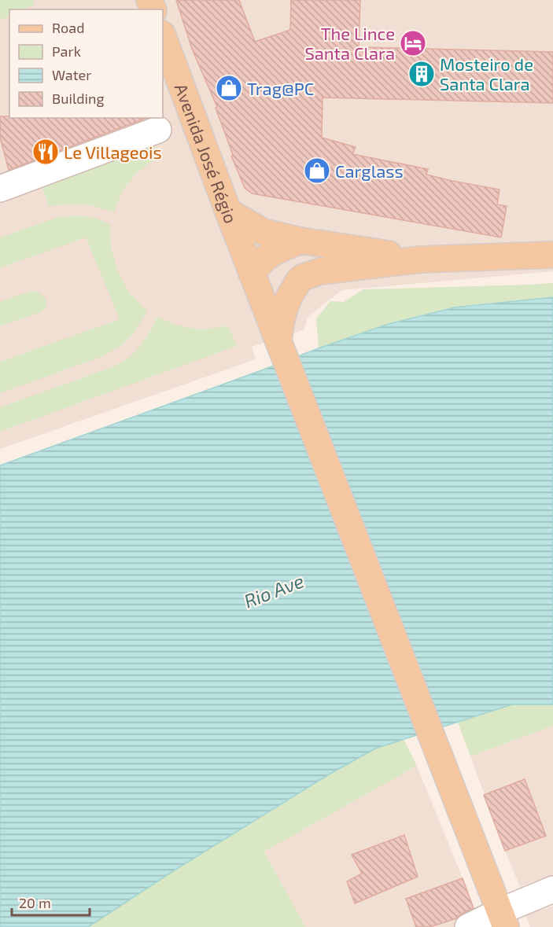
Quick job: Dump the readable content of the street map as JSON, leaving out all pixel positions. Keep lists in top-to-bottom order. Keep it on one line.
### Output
{"streets":{"main road":["Avenida José Régio"]},"water":["Rio Ave"],"places":{"hotel":["The Lince Santa Clara"],"building":["Mosteiro de Santa Clara"],"shop":["Trag@PC","Carglass"],"restaurant":["Le Villageois"]},"legend":["Road","Park","Water","Building"],"scale_bar":"20 m"}
